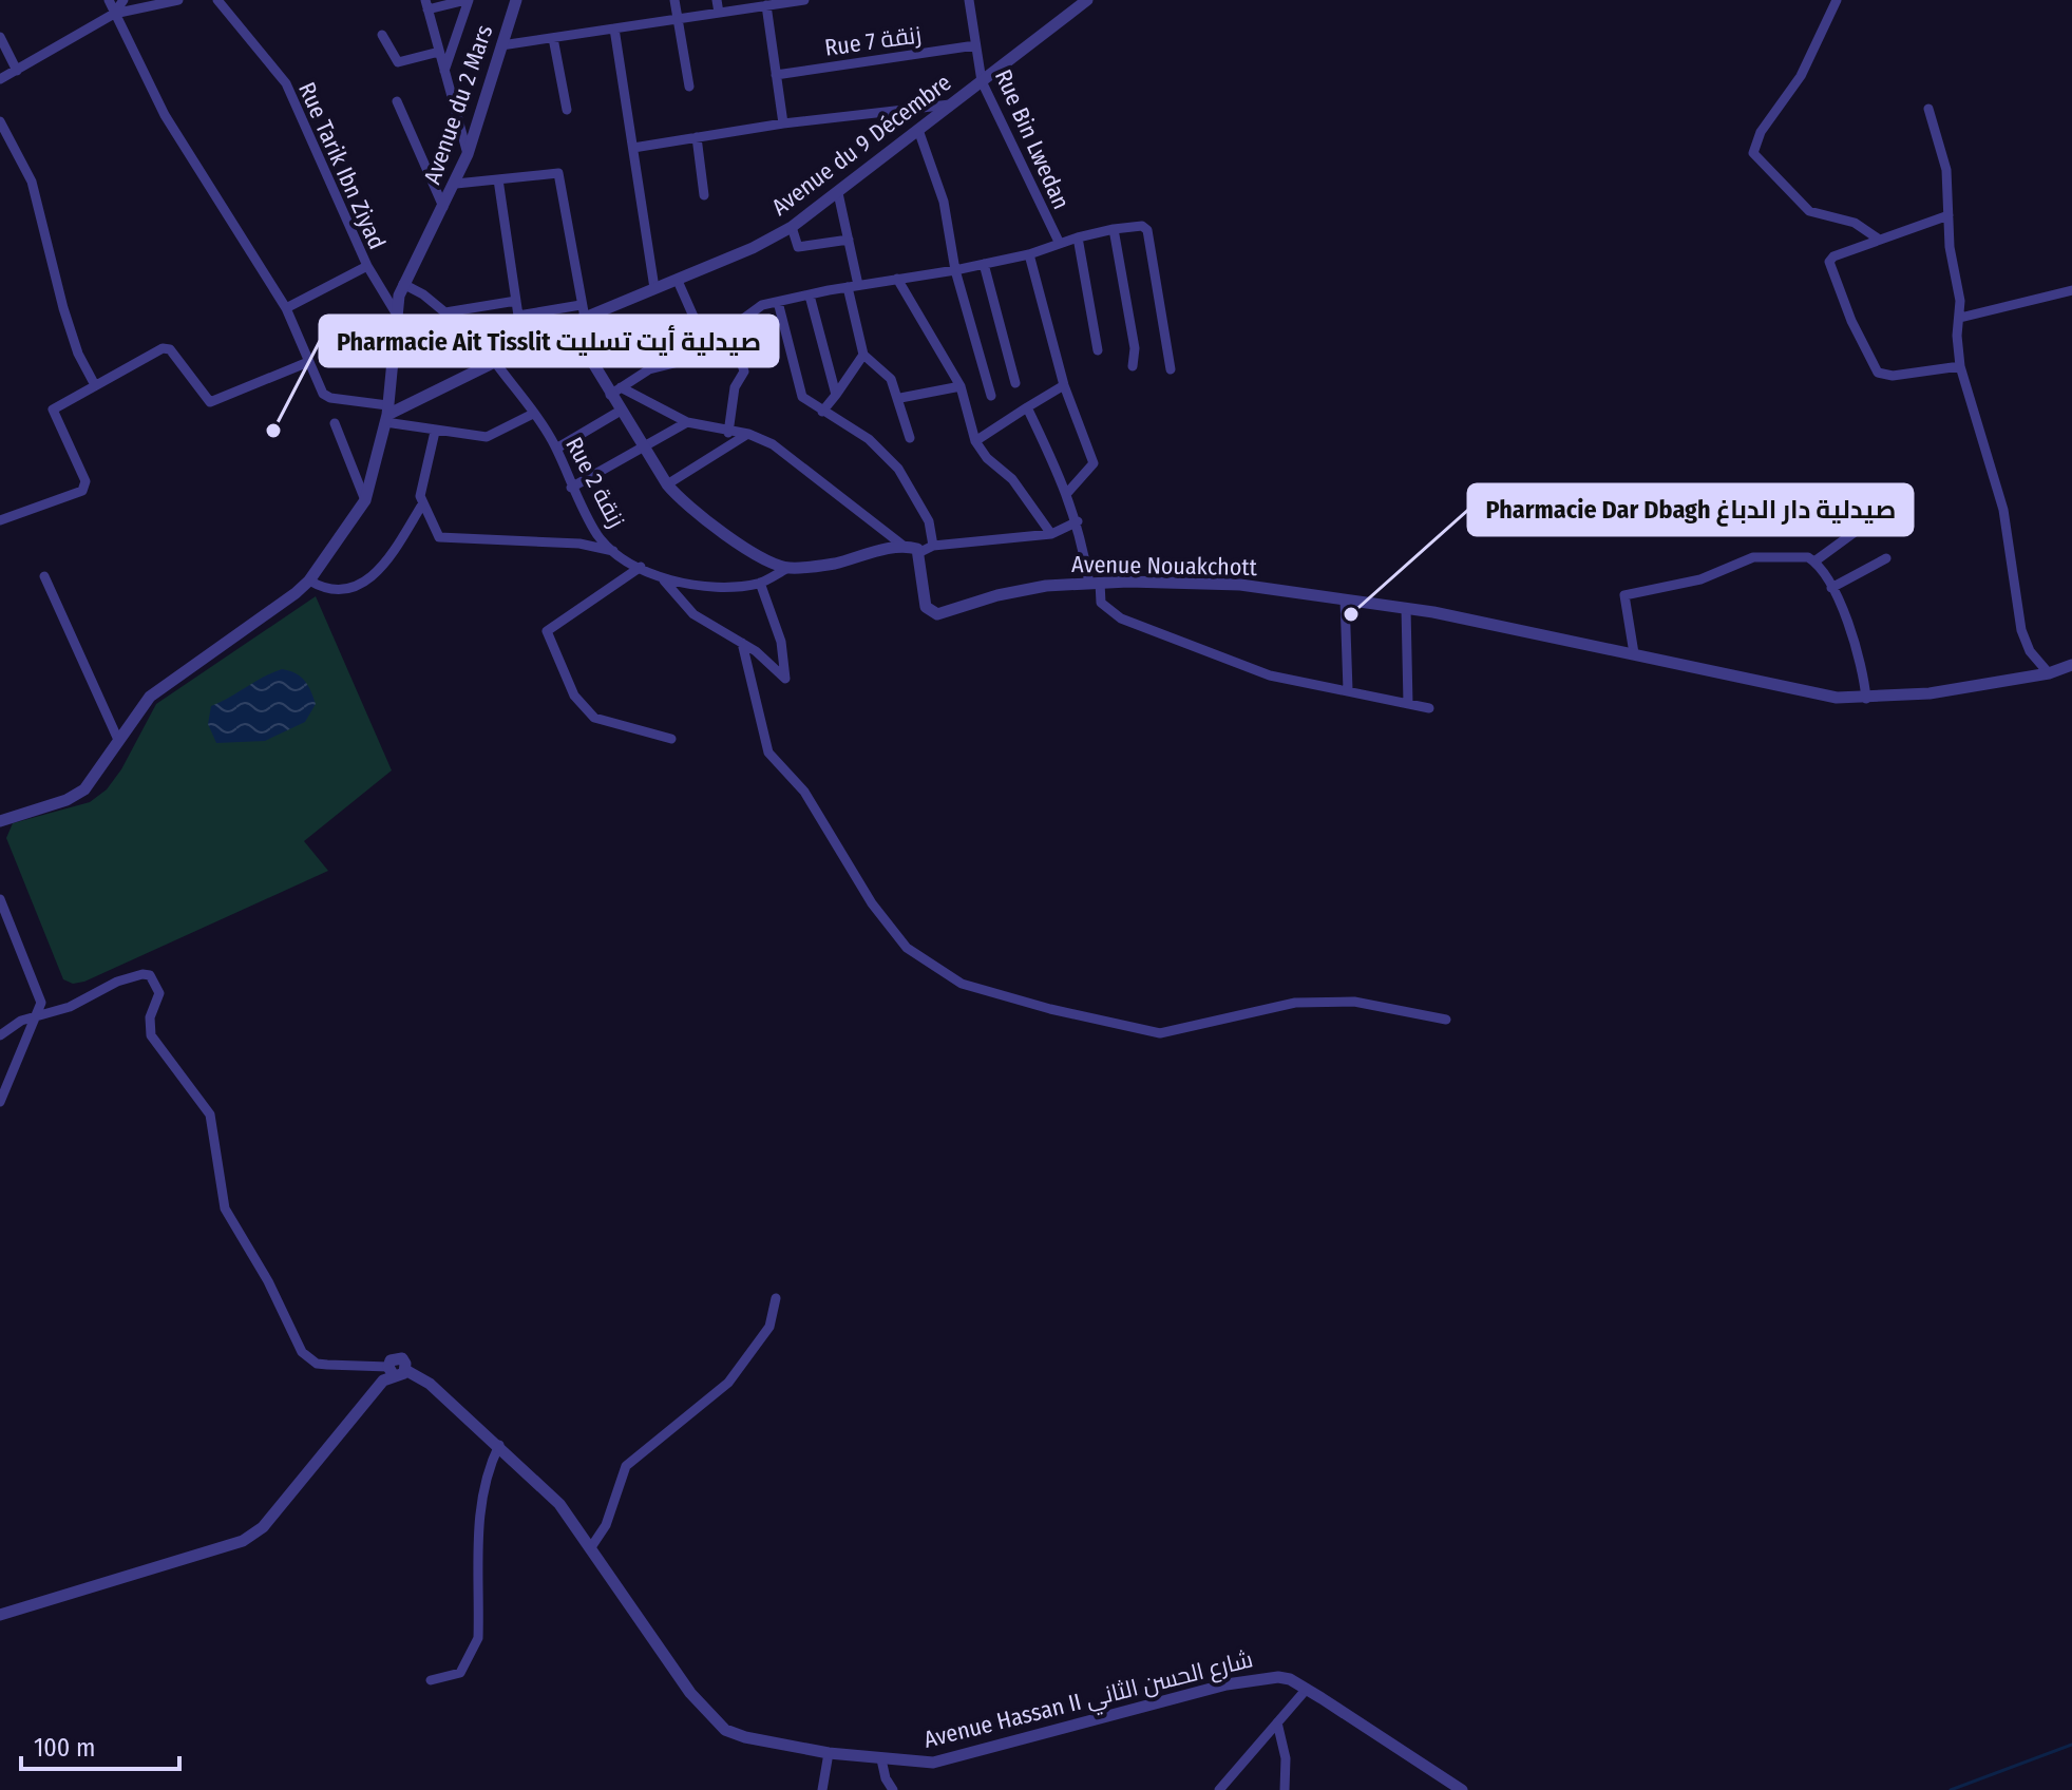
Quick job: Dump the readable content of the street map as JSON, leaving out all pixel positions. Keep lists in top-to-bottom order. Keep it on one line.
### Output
{"streets":{"street":["Rue 7 زنقة","Avenue du 2 Mars","Rue Bin Lwedan","Avenue du 9 Décembre","Rue Tarik Ibn Ziyad","Rue 2 زنقة","Avenue Nouakchott","Avenue Hassan II شارع الحسن الثاني"]},"crossings":[["Rue 7 زنقة","Rue Bin Lwedan"],["Avenue du 2 Mars","Avenue du 9 Décembre"],["Avenue du 2 Mars","Rue Tarik Ibn Ziyad"],["Avenue du 2 Mars","Rue 2 زنقة"],["Rue Bin Lwedan","Avenue du 9 Décembre"],["Avenue du 9 Décembre","Rue 2 زنقة"]],"places":["Pharmacie Ait Tisslit صيدلية أيت تسليت","Pharmacie Dar Dbagh صيدلية دار الدباغ"],"scale_bar":"100 m"}
